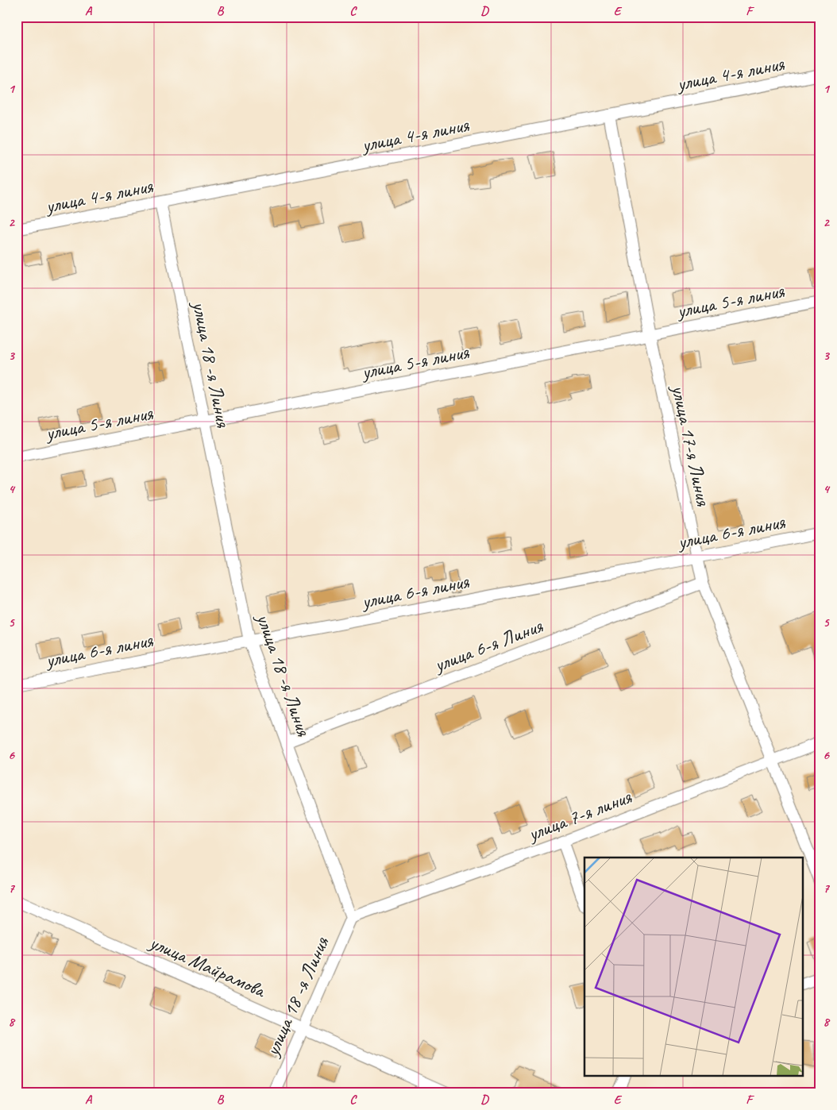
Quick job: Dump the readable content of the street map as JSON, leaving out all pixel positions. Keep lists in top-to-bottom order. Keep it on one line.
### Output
{"streets":{"street":["улица 4-я линия","улица 5-я линия","улица 18 -я Линия","улица 17-я Линия","улица 6-я линия","улица 6-я Линия","улица 7-я линия","улица Майрамова"]},"crossings":[["улица 4-я линия","улица 18 -я Линия"],["улица 4-я линия","улица 17-я Линия"],["улица 5-я линия","улица 18 -я Линия"],["улица 5-я линия","улица 17-я Линия"],["улица 18 -я Линия","улица 6-я линия"],["улица 18 -я Линия","улица 6-я Линия"],["улица 18 -я Линия","улица 7-я линия"],["улица 18 -я Линия","улица Майрамова"],["улица 17-я Линия","улица 6-я линия"],["улица 17-я Линия","улица 6-я Линия"],["улица 17-я Линия","улица 7-я линия"]],"grid":{"columns":["A","B","C","D","E","F"],"rows":["1","2","3","4","5","6","7","8"]}}
